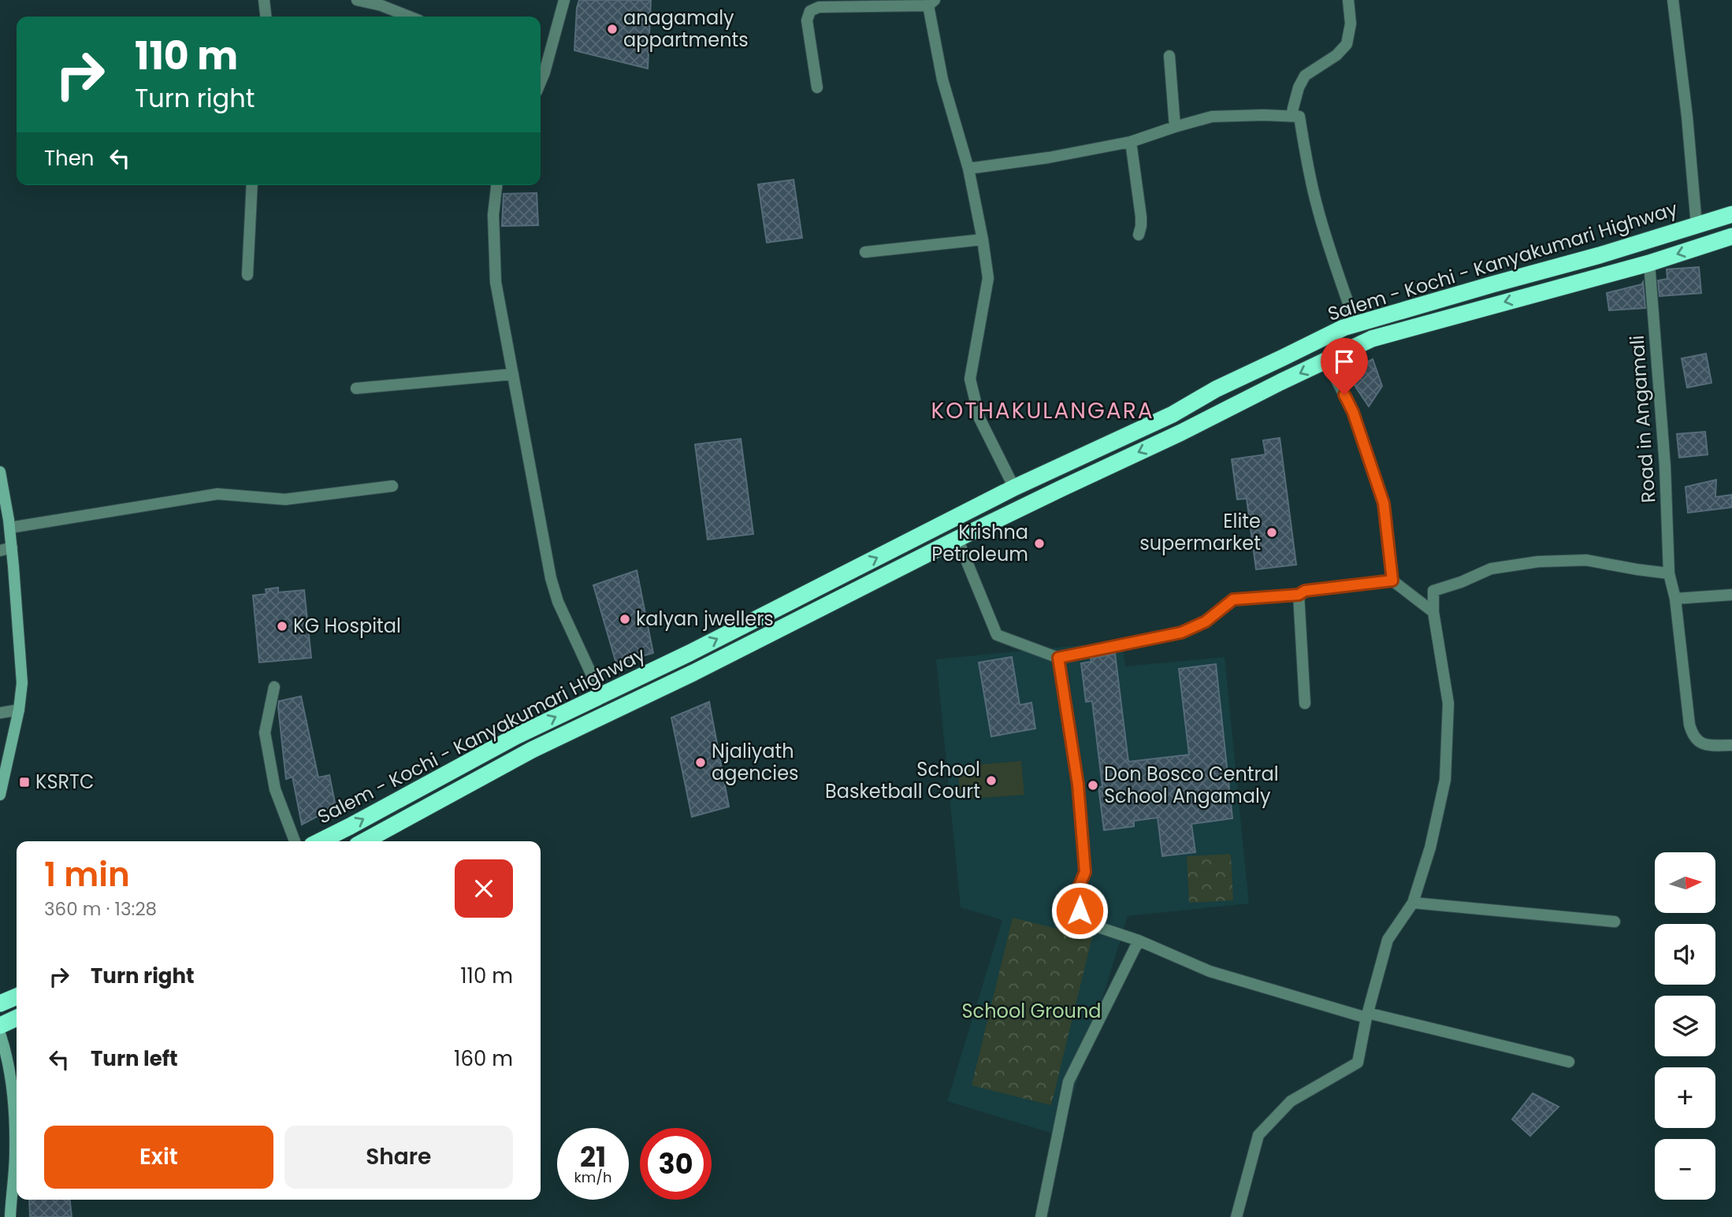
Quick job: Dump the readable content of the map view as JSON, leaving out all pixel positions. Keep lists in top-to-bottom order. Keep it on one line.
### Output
{"streets":{"highway":["Salem - Kochi - Kanyakumari Highway"],"street":["Road in Angamali"]},"crossings":[["Salem - Kochi - Kanyakumari Highway","Road in Angamali"]],"districts":["KOTHAKULANGARA"],"parks":["School Ground"],"places":{"other":["anagamaly appartments","Elite supermarket","Krishna Petroleum","kalyan jwellers","KG Hospital","Njaliyath agencies","School Basketball Court","Don Bosco Central School Angamaly"],"transit":["KSRTC"]},"north":"right","page":{"turn":["110 m","Turn right"],"then":"Then","heading":["1 min","360 m · 13:28"],"map_buttons":["+","−"],"list":[{"name":"Turn right","value":"110 m"},{"name":"Turn left","value":"160 m"}],"buttons":["Exit","Share"],"speed":"21 km/h","limit":"30"}}
